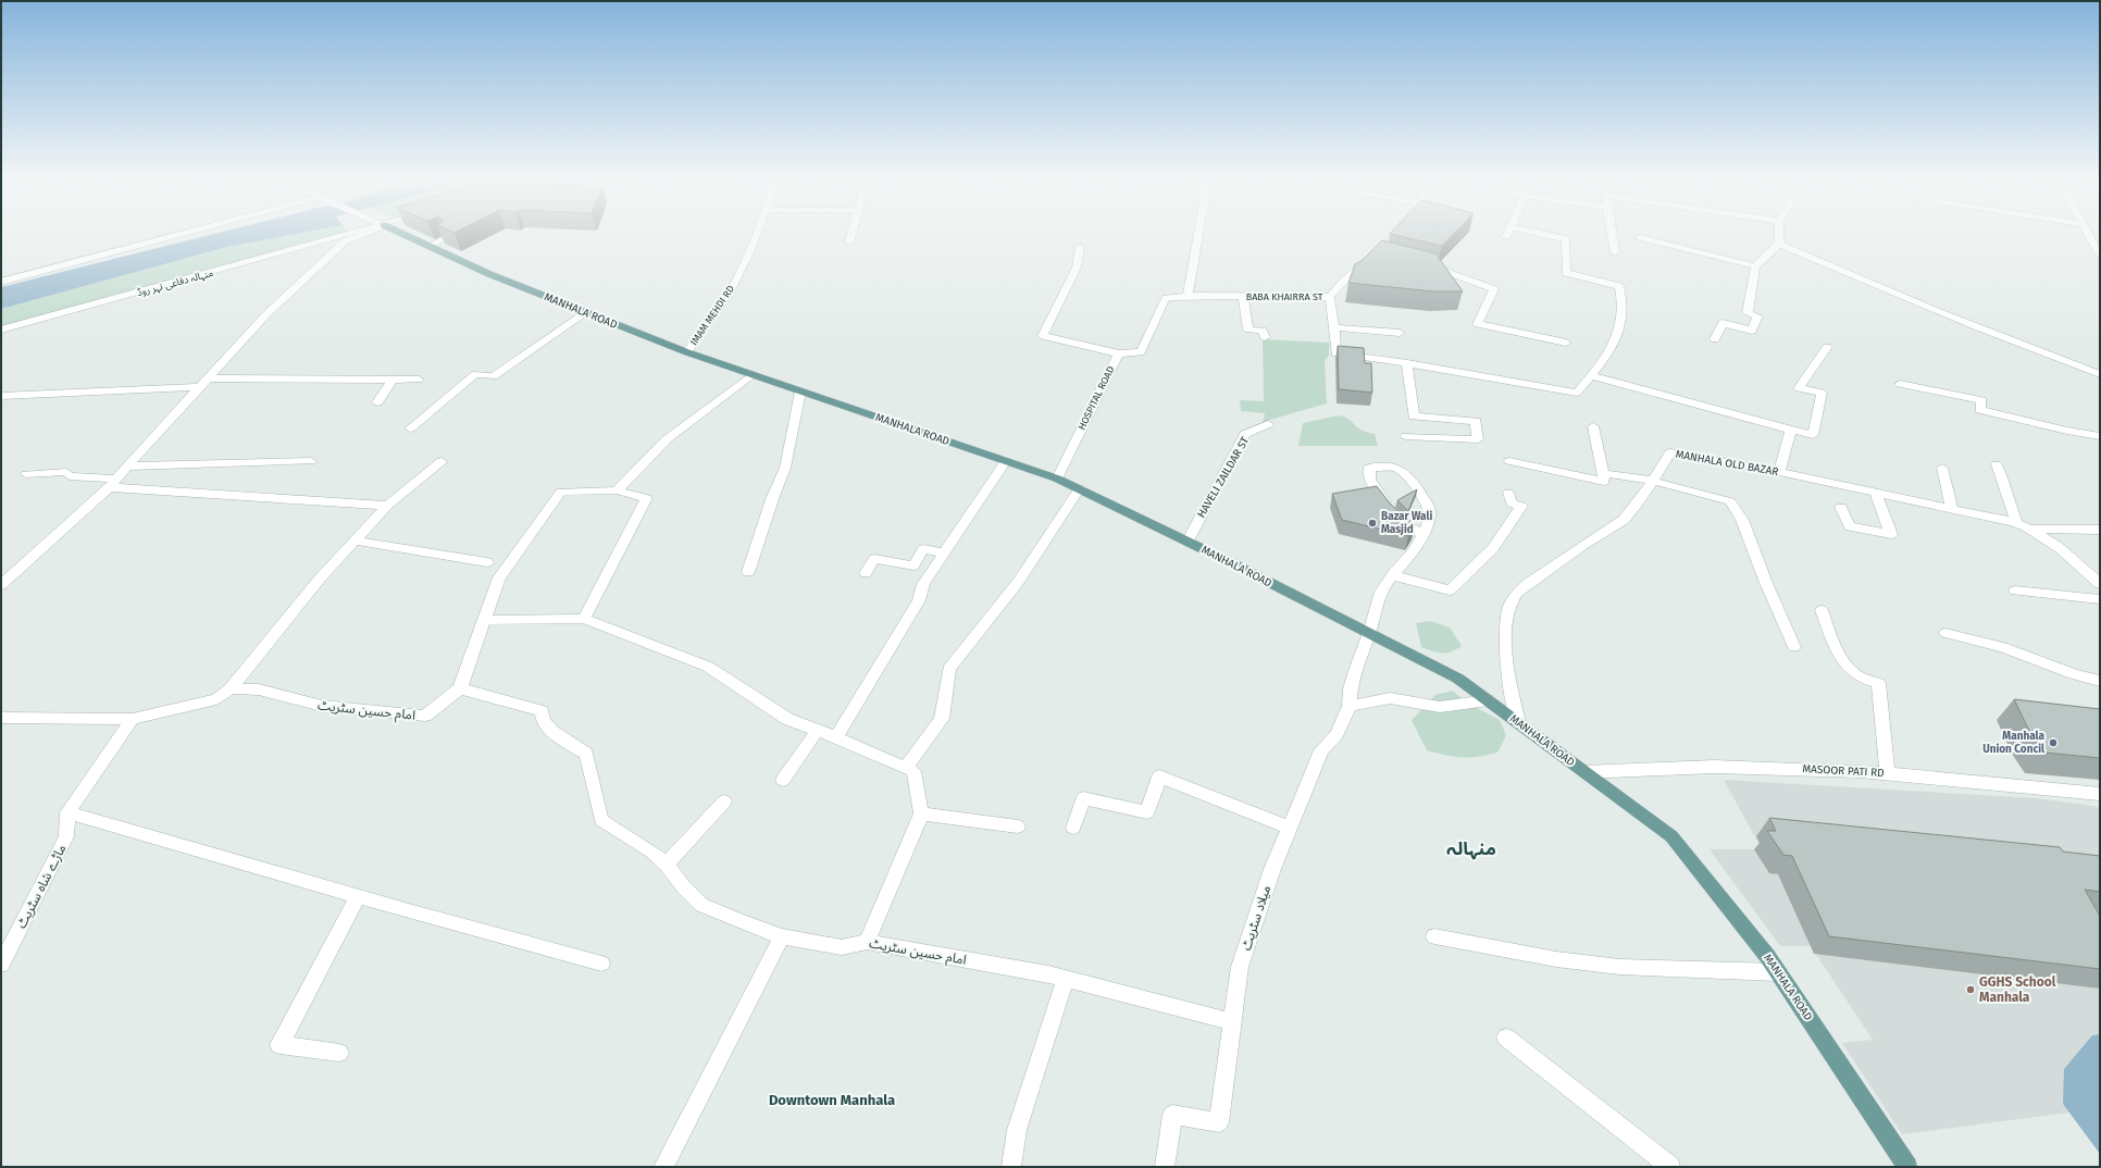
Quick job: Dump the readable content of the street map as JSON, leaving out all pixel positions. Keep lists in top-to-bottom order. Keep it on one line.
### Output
{"streets":{"main road":["MANHALA ROAD"],"street":["منہالہ دفاعی نہر روڈ","BABA KHAIRRA ST","IMAM MEHDI RD","HOSPITAL ROAD","MANHALA OLD BAZAR","HAVELI ZAILDAR ST","امام حسین سٹریٹ","MASOOR PATI RD","ماڑے شاہ سٹریٹ","میلاد سٹریٹ"]},"crossings":[["BABA KHAIRRA ST","HOSPITAL ROAD"],["MANHALA ROAD","IMAM MEHDI RD"],["MANHALA ROAD","HOSPITAL ROAD"],["MANHALA ROAD","MANHALA OLD BAZAR"],["MANHALA ROAD","HAVELI ZAILDAR ST"],["MANHALA ROAD","MASOOR PATI RD"],["MANHALA ROAD","میلاد سٹریٹ"],["امام حسین سٹریٹ","میلاد سٹریٹ"]],"districts":["منہالہ","Downtown Manhala"],"places":["Bazar Wali Masjid","Manhala Union Concil","GGHS School Manhala"]}
